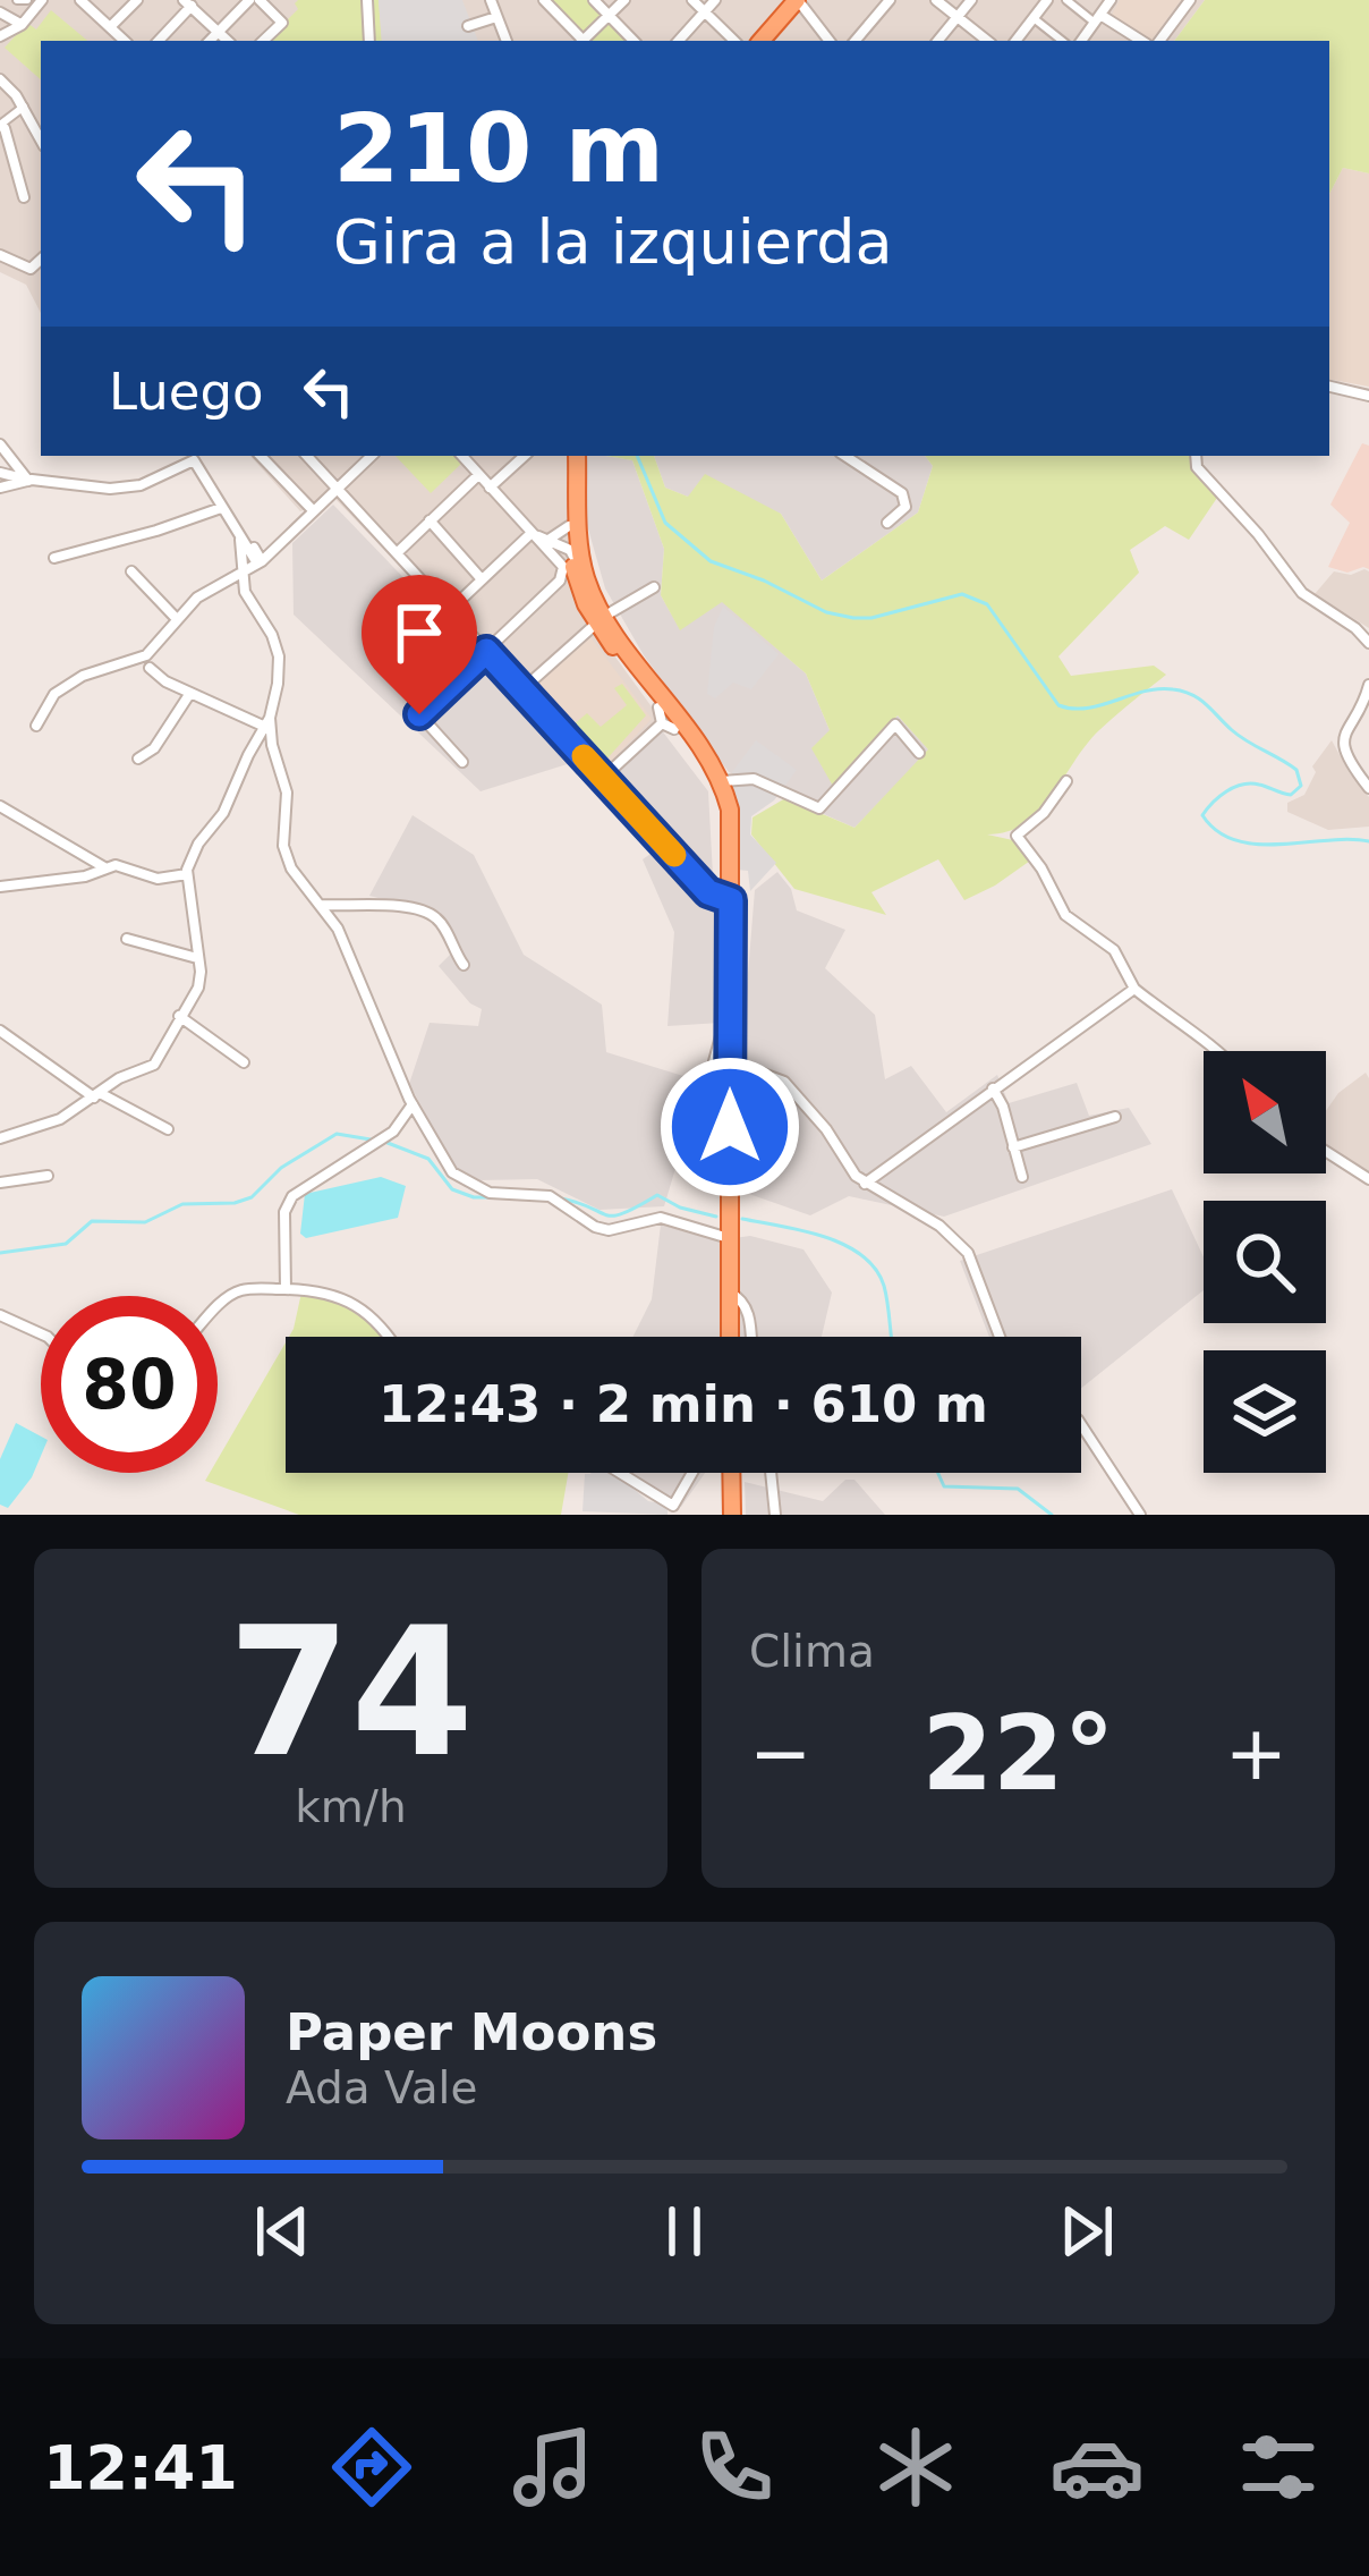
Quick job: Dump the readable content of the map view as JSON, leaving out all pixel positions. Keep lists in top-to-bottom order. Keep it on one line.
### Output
{"north":"top left","page":{"turn":["210 m","Gira a la izquierda"],"then":"Luego","limit":"80","trip":"12:43 · 2 min · 610 m","tile":[["74","km/h"],"Clima"],"heat":["−","22°","+"],"song":["Paper Moons","Ada Vale"],"tabs":"12:41"}}
